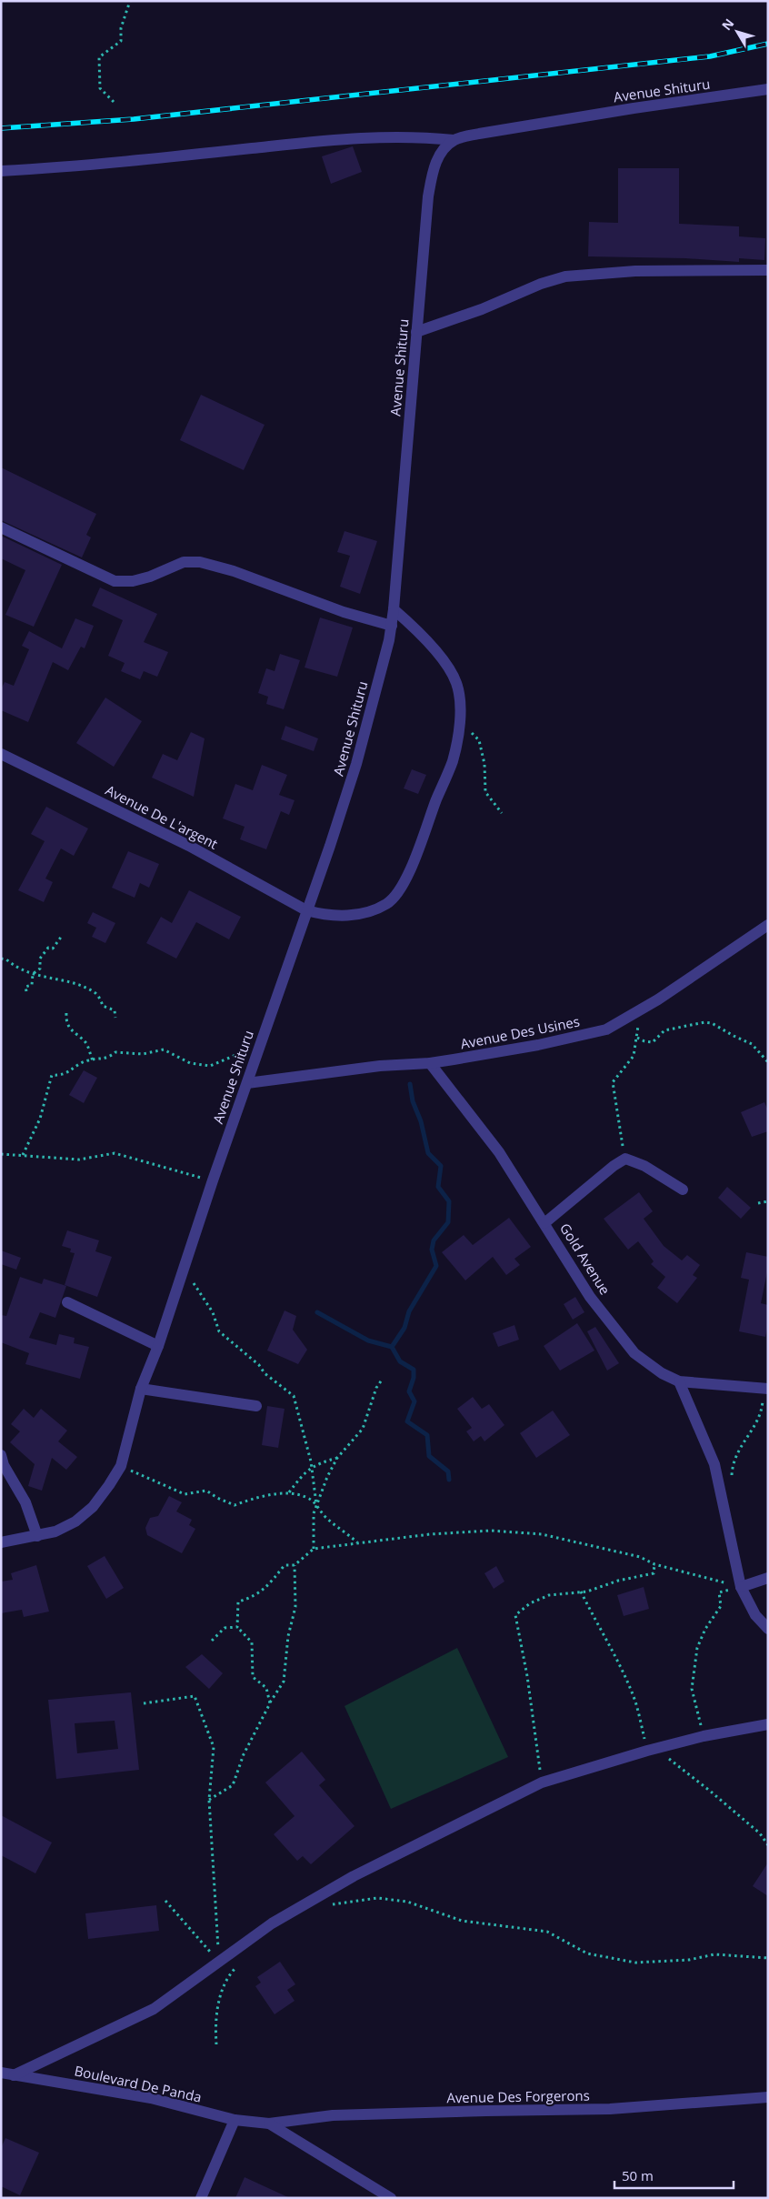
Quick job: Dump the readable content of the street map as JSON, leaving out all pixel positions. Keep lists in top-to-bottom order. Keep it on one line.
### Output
{"streets":{"street":["Avenue Shituru","Avenue De L'argent","Avenue Des Usines","Gold Avenue","Boulevard De Panda","Avenue Des Forgerons"]},"crossings":[["Avenue Shituru","Avenue De L'argent"],["Avenue Shituru","Avenue Des Usines"],["Avenue Des Usines","Gold Avenue"],["Boulevard De Panda","Avenue Des Forgerons"]],"scale_bar":"50 m","north":"top left"}
